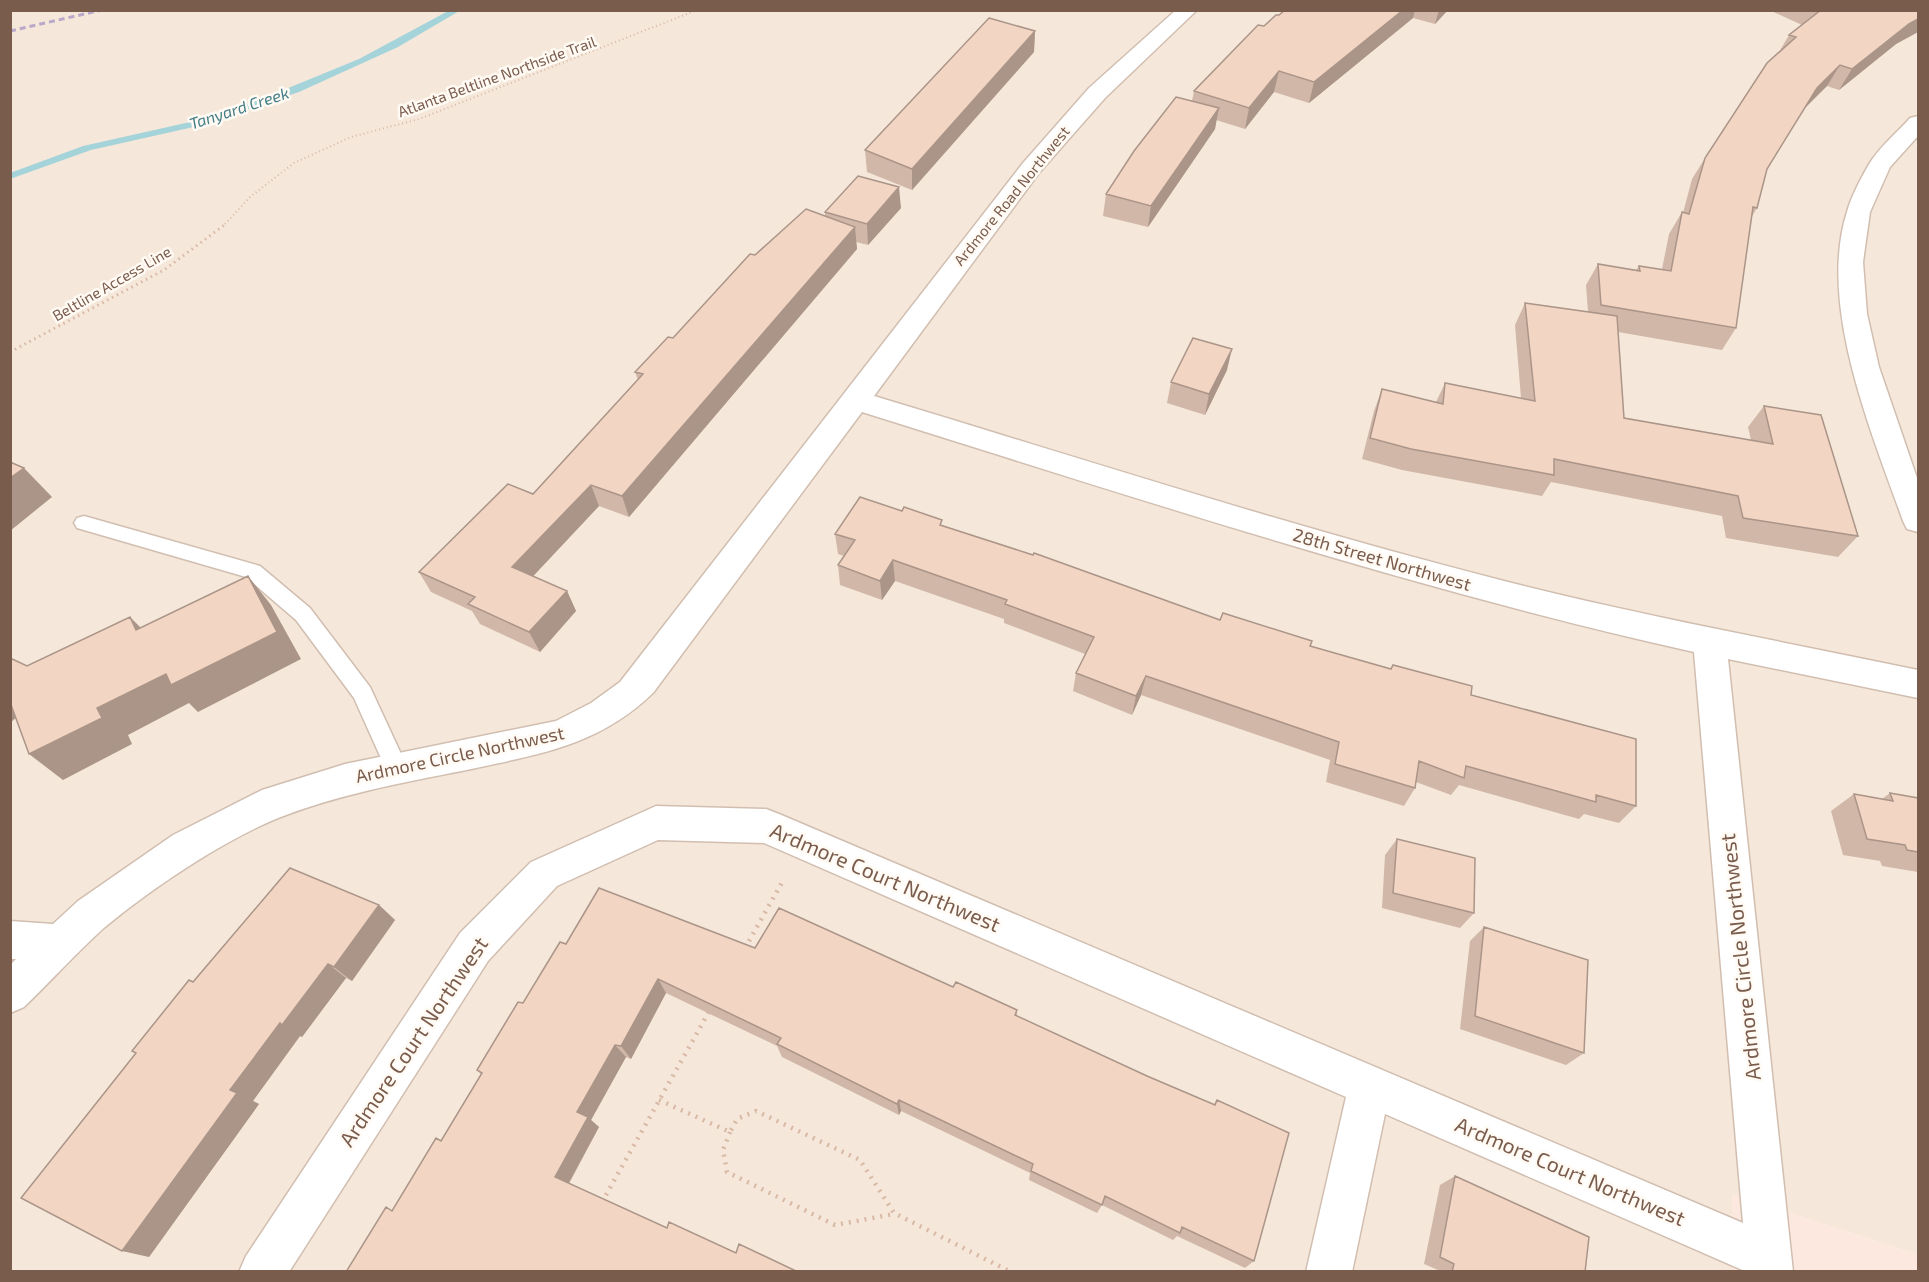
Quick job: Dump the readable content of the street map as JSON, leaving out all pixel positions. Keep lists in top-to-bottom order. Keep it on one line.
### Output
{"streets":{"street":["Ardmore Road Northwest","28th Street Northwest","Ardmore Circle Northwest","Ardmore Court Northwest"],"path":["Atlanta Beltline Northside Trail","Beltline Access Line"]},"crossings":[["Atlanta Beltline Northside Trail","Beltline Access Line"],["Ardmore Road Northwest","28th Street Northwest"],["Ardmore Road Northwest","Ardmore Circle Northwest"],["28th Street Northwest","Ardmore Circle Northwest"],["Ardmore Circle Northwest","Ardmore Court Northwest"]],"water":["Tanyard Creek"]}
